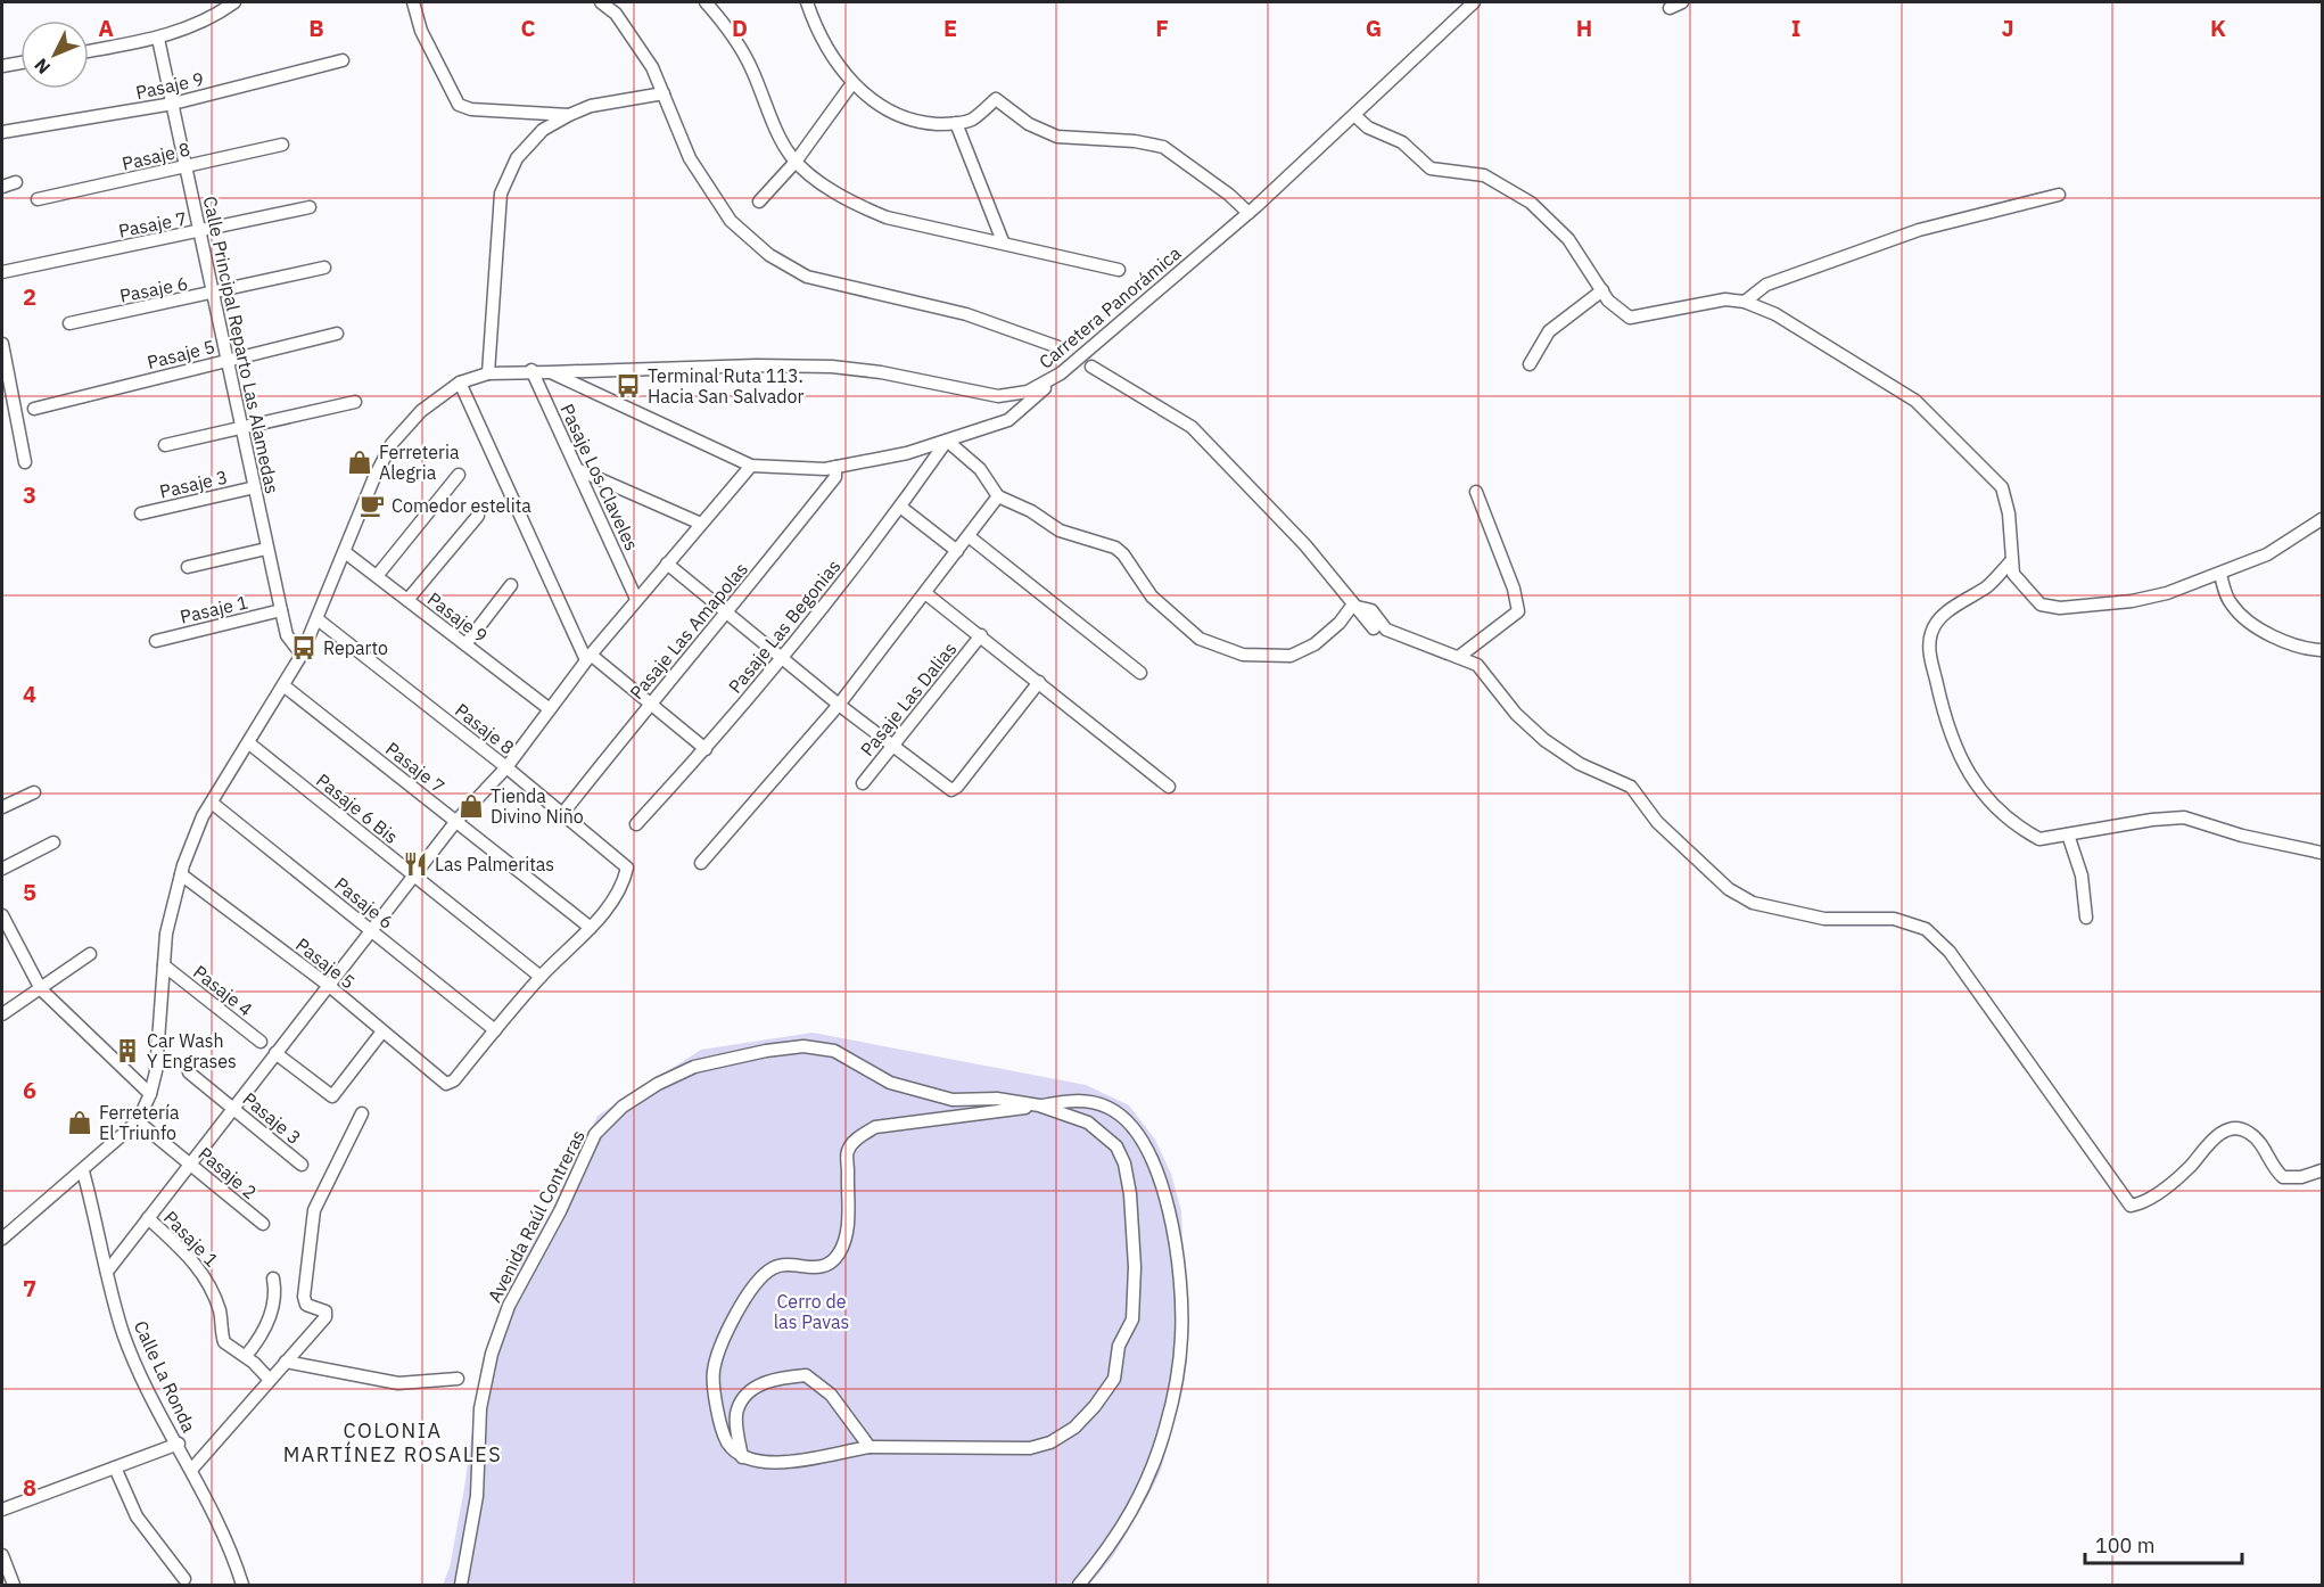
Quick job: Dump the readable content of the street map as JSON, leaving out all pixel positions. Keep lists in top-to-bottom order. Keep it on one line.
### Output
{"streets":{"street":["Pasaje 9","Pasaje 8","Pasaje 7","Pasaje 6","Carretera Panorámica","Calle Principal Reparto Las Alamedas","Pasaje 5","Pasaje Los Claveles","Pasaje 3","Pasaje 1","Pasaje Las Begonias","Pasaje Las Amapolas","Pasaje Las Dalias","Pasaje 6 Bis","Pasaje 4","Pasaje 2","Avenida Raúl Contreras","Calle La Ronda"]},"crossings":[["Pasaje 9","Calle Principal Reparto Las Alamedas"],["Pasaje 8","Pasaje 7"],["Pasaje 8","Calle Principal Reparto Las Alamedas"],["Pasaje 8","Pasaje Las Amapolas"],["Pasaje 7","Calle Principal Reparto Las Alamedas"],["Pasaje 6","Calle Principal Reparto Las Alamedas"],["Pasaje 6","Pasaje 5"],["Calle Principal Reparto Las Alamedas","Pasaje 5"],["Calle Principal Reparto Las Alamedas","Pasaje 3"],["Calle Principal Reparto Las Alamedas","Pasaje 1"]],"districts":["COLONIA MARTÍNEZ ROSALES"],"parks":["Cerro de las Pavas"],"places":{"bus stop":["Terminal Ruta 113. Hacia San Salvador","Reparto"],"shop":["Ferreteria Alegria","Tienda Divino Niño","Ferretería El Triunfo"],"cafe":["Comedor estelita"],"restaurant":["Las Palmeritas"],"building":["Car Wash Y Engrases"]},"scale_bar":"100 m","north":"bottom left","grid":{"columns":["A","B","C","D","E","F","G","H","I","J","K"],"rows":["2","3","4","5","6","7","8"]}}
